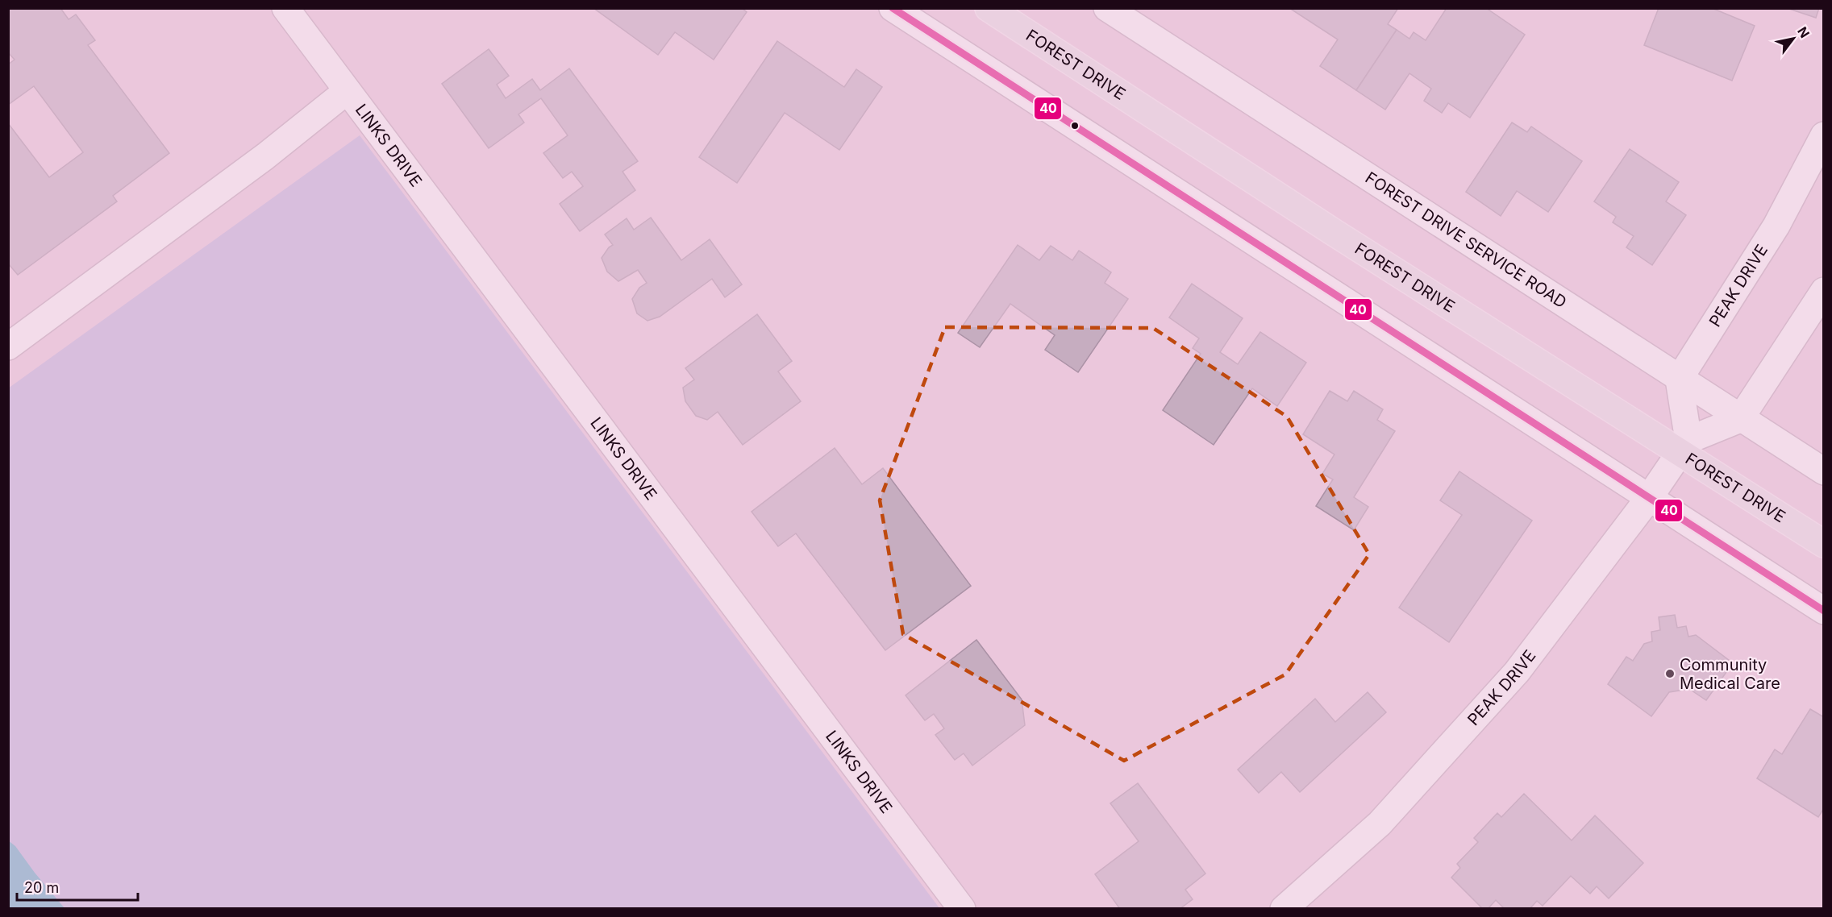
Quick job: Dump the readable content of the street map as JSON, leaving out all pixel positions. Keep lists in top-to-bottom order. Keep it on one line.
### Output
{"streets":{"main road":["FOREST DRIVE"],"street":["LINKS DRIVE","FOREST DRIVE SERVICE ROAD","PEAK DRIVE"]},"crossings":[["FOREST DRIVE","PEAK DRIVE"],["FOREST DRIVE SERVICE ROAD","PEAK DRIVE"]],"places":["Community Medical Care"],"lines":["transit line 40"],"scale_bar":"20 m","north":"top right"}
